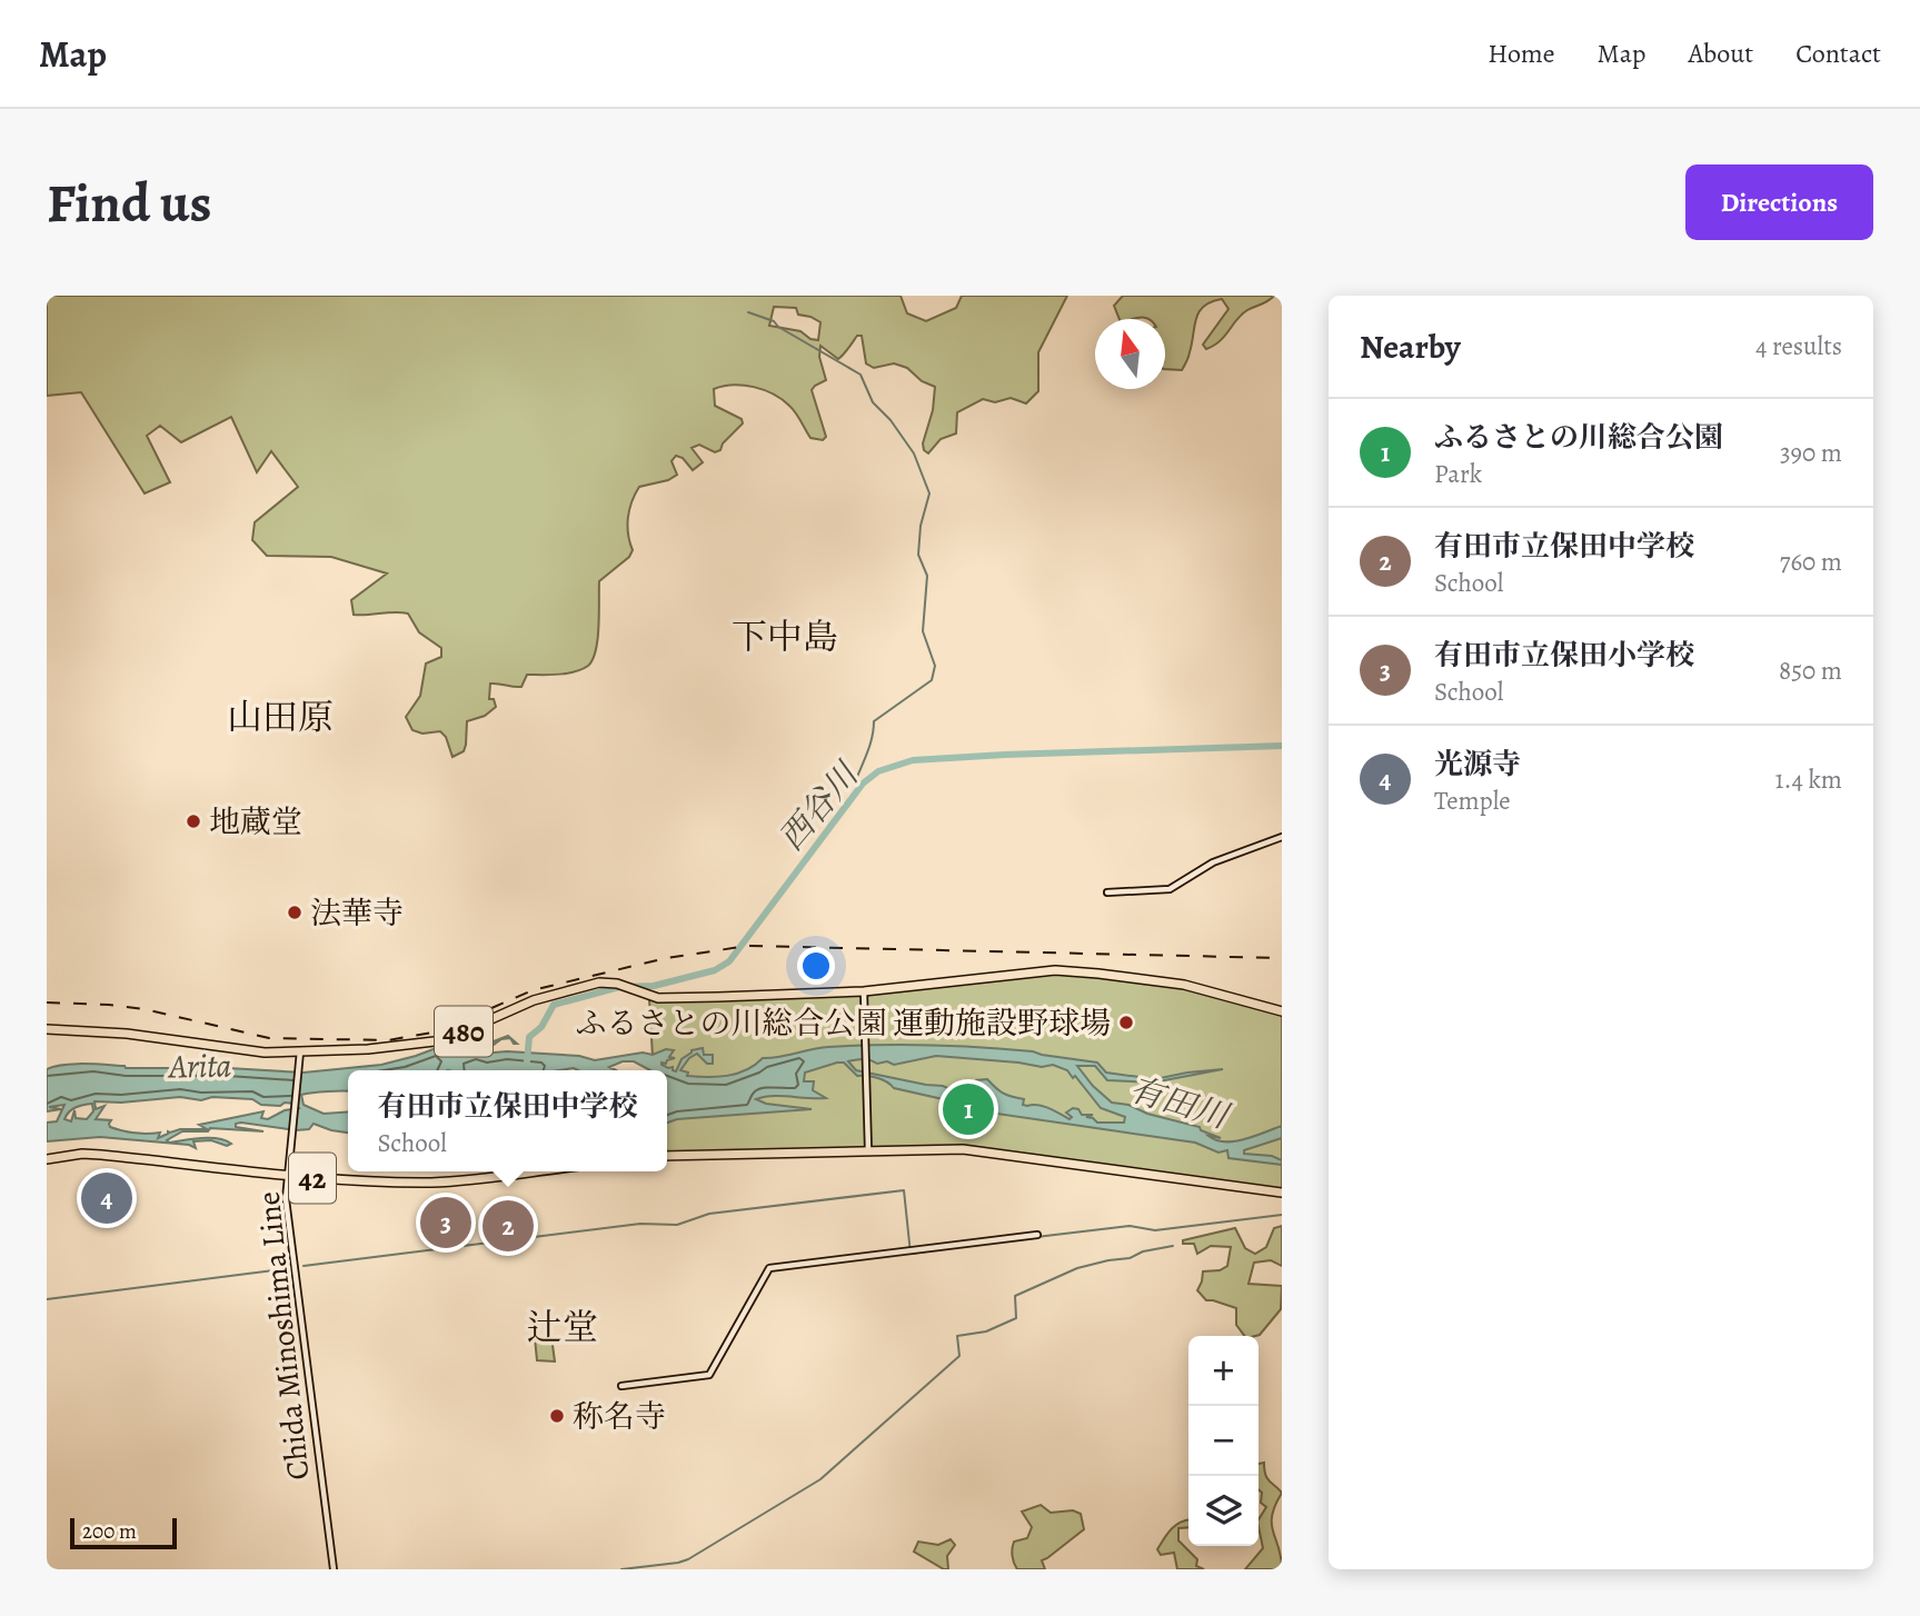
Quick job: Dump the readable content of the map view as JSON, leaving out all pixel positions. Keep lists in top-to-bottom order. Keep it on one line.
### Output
{"streets":{"highway":["480","42"],"street":["Chida Minoshima Line"]},"crossings":[["480","Chida Minoshima Line"],["42","Chida Minoshima Line"]],"districts":["下中島","山田原","辻堂"],"water":["西谷川","Arita","有田川"],"places":["地蔵堂","法華寺","ふるさとの川総合公園 運動施設野球場","称名寺"],"scale_bar":"200 m","north":"top","page":{"header":"Map","nav":["Home","Map","About","Contact"],"buttons":"Directions","title":"Find us","heading":["Nearby","4 results"],"list":[{"mark":"1","name":"ふるさとの川総合公園","note":"Park","value":"390 m"},{"mark":"2","name":"有田市立保田中学校","note":"School","value":"760 m"},{"mark":"3","name":"有田市立保田小学校","note":"School","value":"850 m"},{"mark":"4","name":"光源寺","note":"Temple","value":"1.4 km"}],"popup":["有田市立保田中学校","School"],"pins":["1","4","3","2"],"map_buttons":["+","−"],"scale":"200 m"}}
